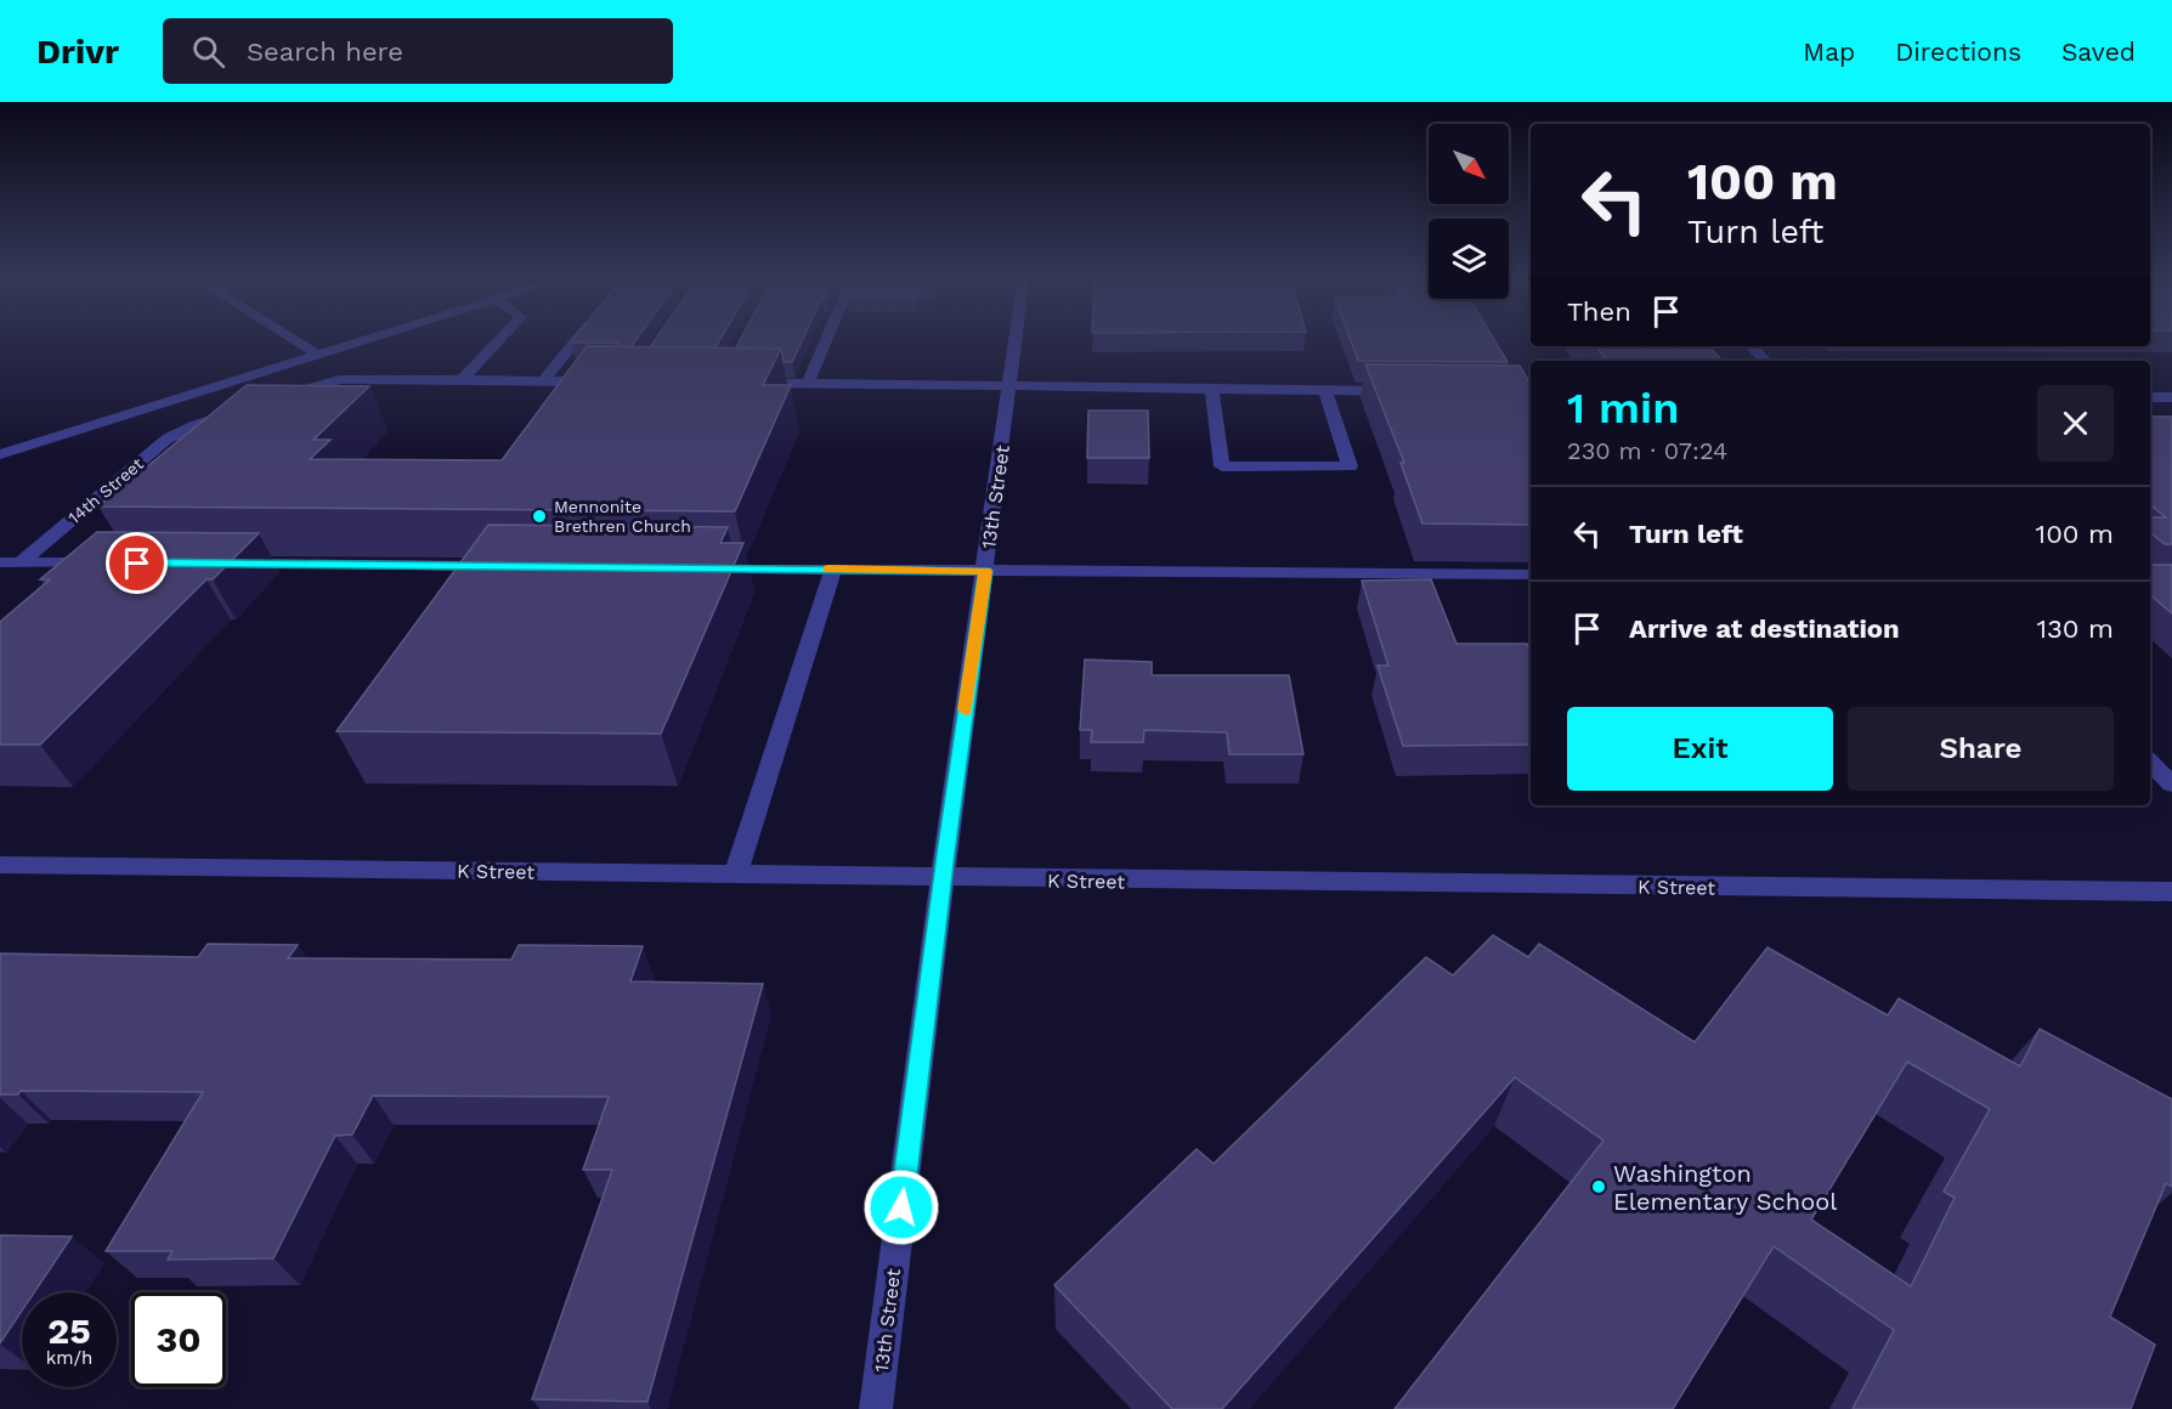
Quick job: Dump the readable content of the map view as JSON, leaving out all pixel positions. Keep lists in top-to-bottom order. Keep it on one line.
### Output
{"streets":{"street":["14th Street","13th Street","K Street"]},"crossings":[["13th Street","K Street"]],"places":["Mennonite Brethren Church","Washington Elementary School"],"north":"bottom right","page":{"header":"Drivr","search":"Search here","nav":["Map","Directions","Saved"],"turn":["100 m","Turn left"],"then":"Then","heading":["1 min","230 m · 07:24"],"list":[{"name":"Turn left","value":"100 m"},{"name":"Arrive at destination","value":"130 m"}],"buttons":["Exit","Share"],"speed":"25 km/h","limit":"30"}}
